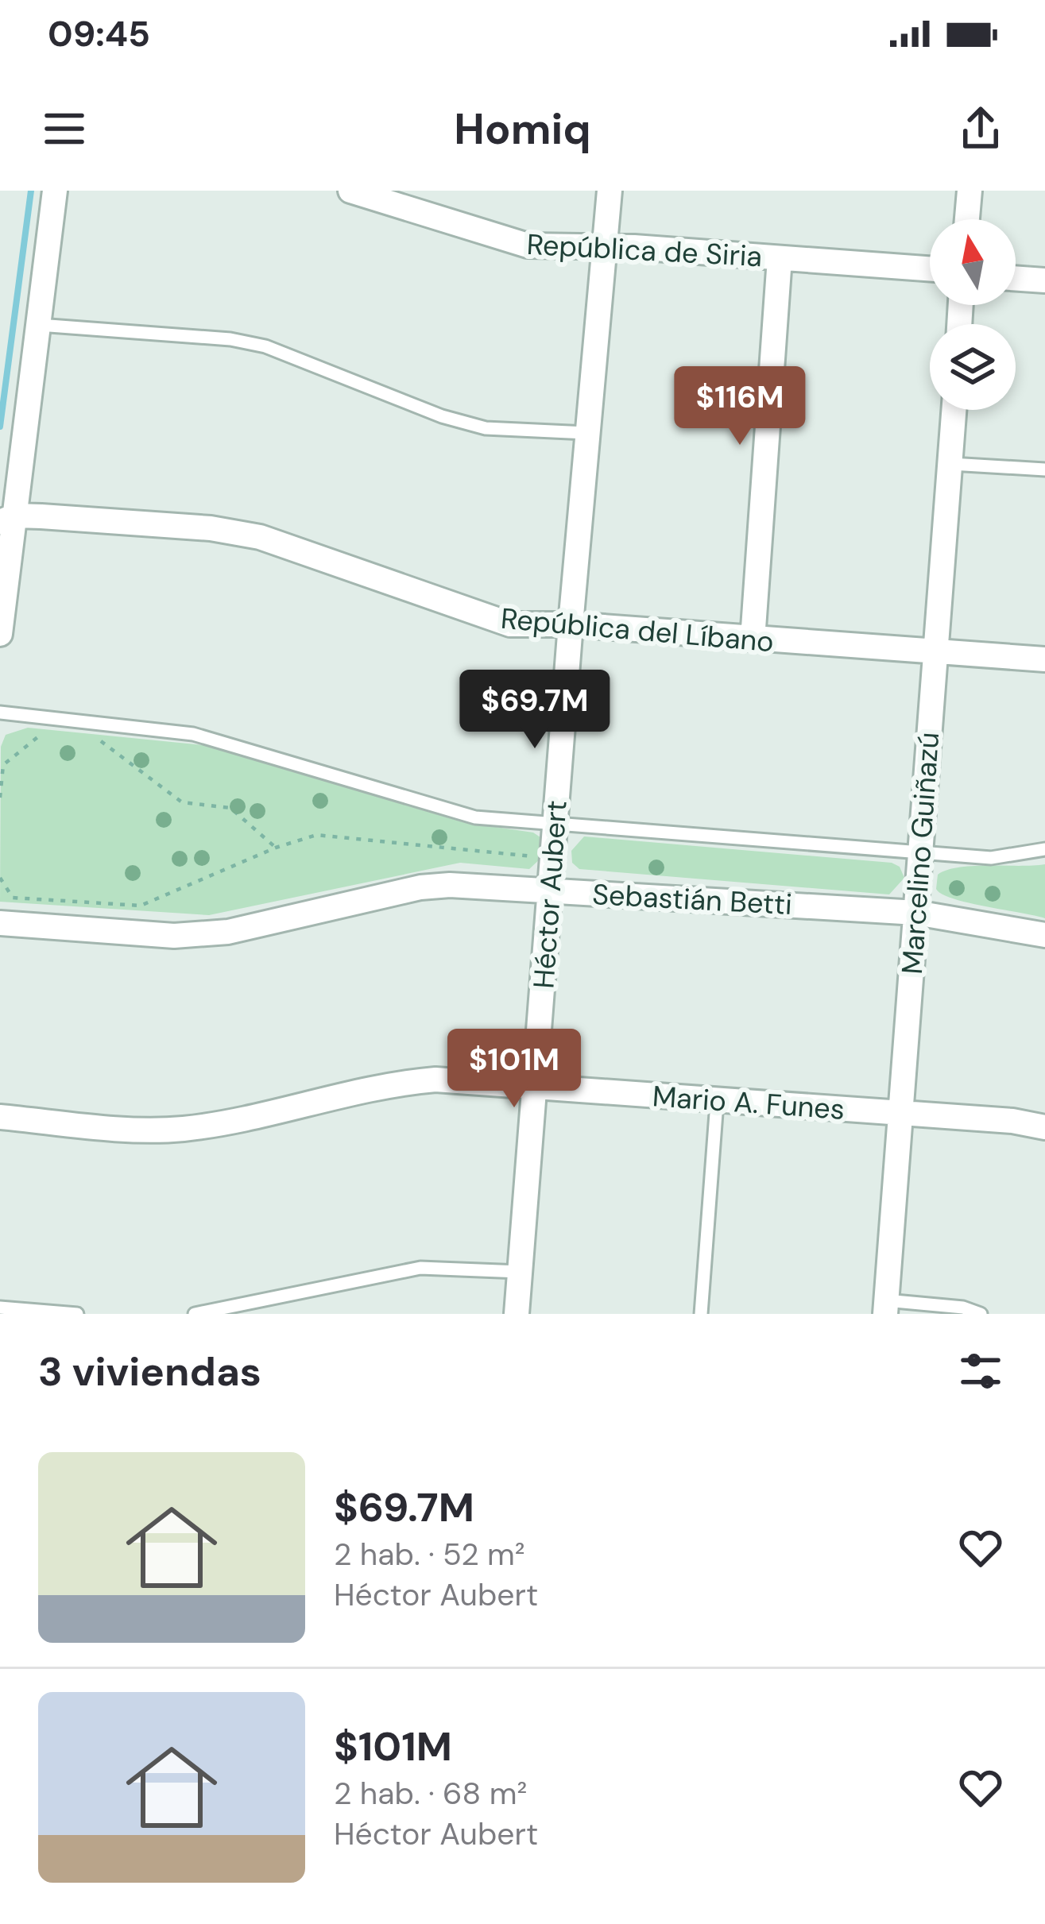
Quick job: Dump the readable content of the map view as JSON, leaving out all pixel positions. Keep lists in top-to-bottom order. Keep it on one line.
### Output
{"streets":{"street":["República de Siria","República del Líbano","Marcelino Guiñazú","Héctor Aubert","Sebastián Betti","Mario A. Funes"]},"crossings":[["República de Siria","Héctor Aubert"],["República del Líbano","Marcelino Guiñazú"],["República del Líbano","Héctor Aubert"],["Marcelino Guiñazú","Sebastián Betti"],["Marcelino Guiñazú","Mario A. Funes"],["Héctor Aubert","Sebastián Betti"],["Héctor Aubert","Mario A. Funes"]],"north":"top","page":{"status":"09:45","header":"Homiq","price":["$116M","$69.7M","$101M"],"heading":"3 viviendas","list":[{"name":"$69.7M","note":"2 hab. · 52 m² · Héctor Aubert"},{"name":"$101M","note":"2 hab. · 68 m² · Héctor Aubert"}]}}
